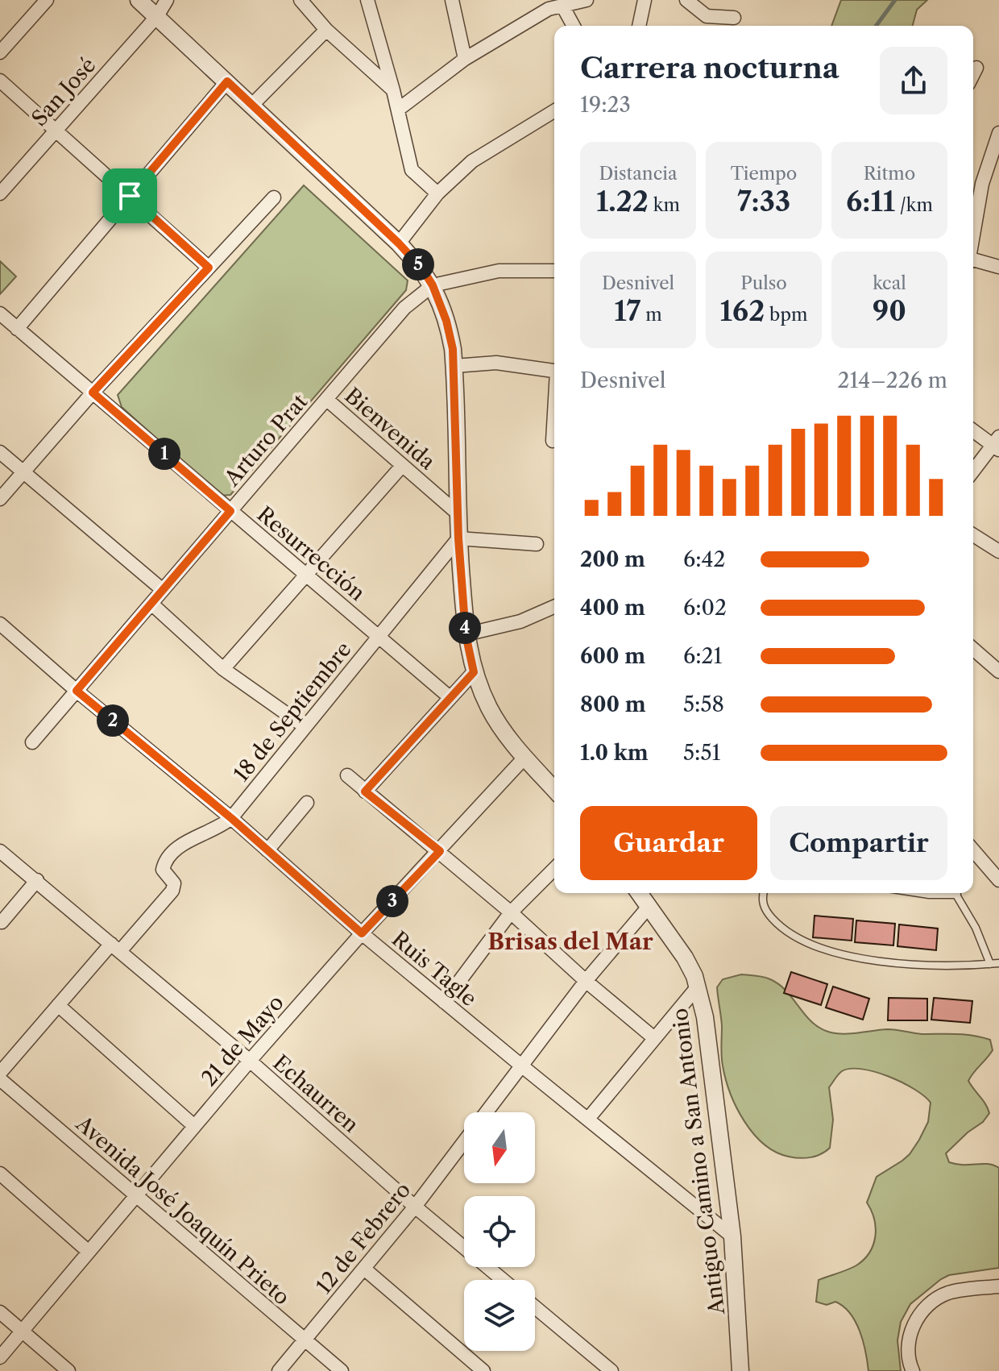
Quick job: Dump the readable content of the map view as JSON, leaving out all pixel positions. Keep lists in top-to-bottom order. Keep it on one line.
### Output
{"streets":{"street":["San José","Bienvenida","Arturo Prat","Resurrección","18 de Septiembre","Ruis Tagle","21 de Mayo","Echaurren","Antiguo Camino a San Antonio","Avenida José Joaquín Prieto","12 de Febrero"]},"crossings":[["Bienvenida","Arturo Prat"],["Arturo Prat","Resurrección"],["Arturo Prat","Ruis Tagle"],["Resurrección","18 de Septiembre"],["18 de Septiembre","Ruis Tagle"],["18 de Septiembre","Echaurren"],["Ruis Tagle","21 de Mayo"],["Ruis Tagle","Antiguo Camino a San Antonio"],["Ruis Tagle","12 de Febrero"],["21 de Mayo","Echaurren"],["21 de Mayo","Avenida José Joaquín Prieto"],["Echaurren","12 de Febrero"],["Antiguo Camino a San Antonio","12 de Febrero"],["Avenida José Joaquín Prieto","12 de Febrero"]],"districts":["Brisas del Mar"],"north":"bottom","page":{"heading":["Carrera nocturna","19:23"],"stats":[["Distancia","1.22 km"],["Tiempo","7:33"],["Ritmo","6:11 /km"],["Desnivel","17 m"],["Pulso","162 bpm"],["kcal","90"]],"pins":["5","1","4","2","3"],"chart":["Desnivel","214–226 m"],"list":[{"name":"200 m","note":"6:42"},{"name":"400 m","note":"6:02"},{"name":"600 m","note":"6:21"},{"name":"800 m","note":"5:58"},{"name":"1.0 km","note":"5:51"}],"buttons":["Guardar","Compartir"]}}
